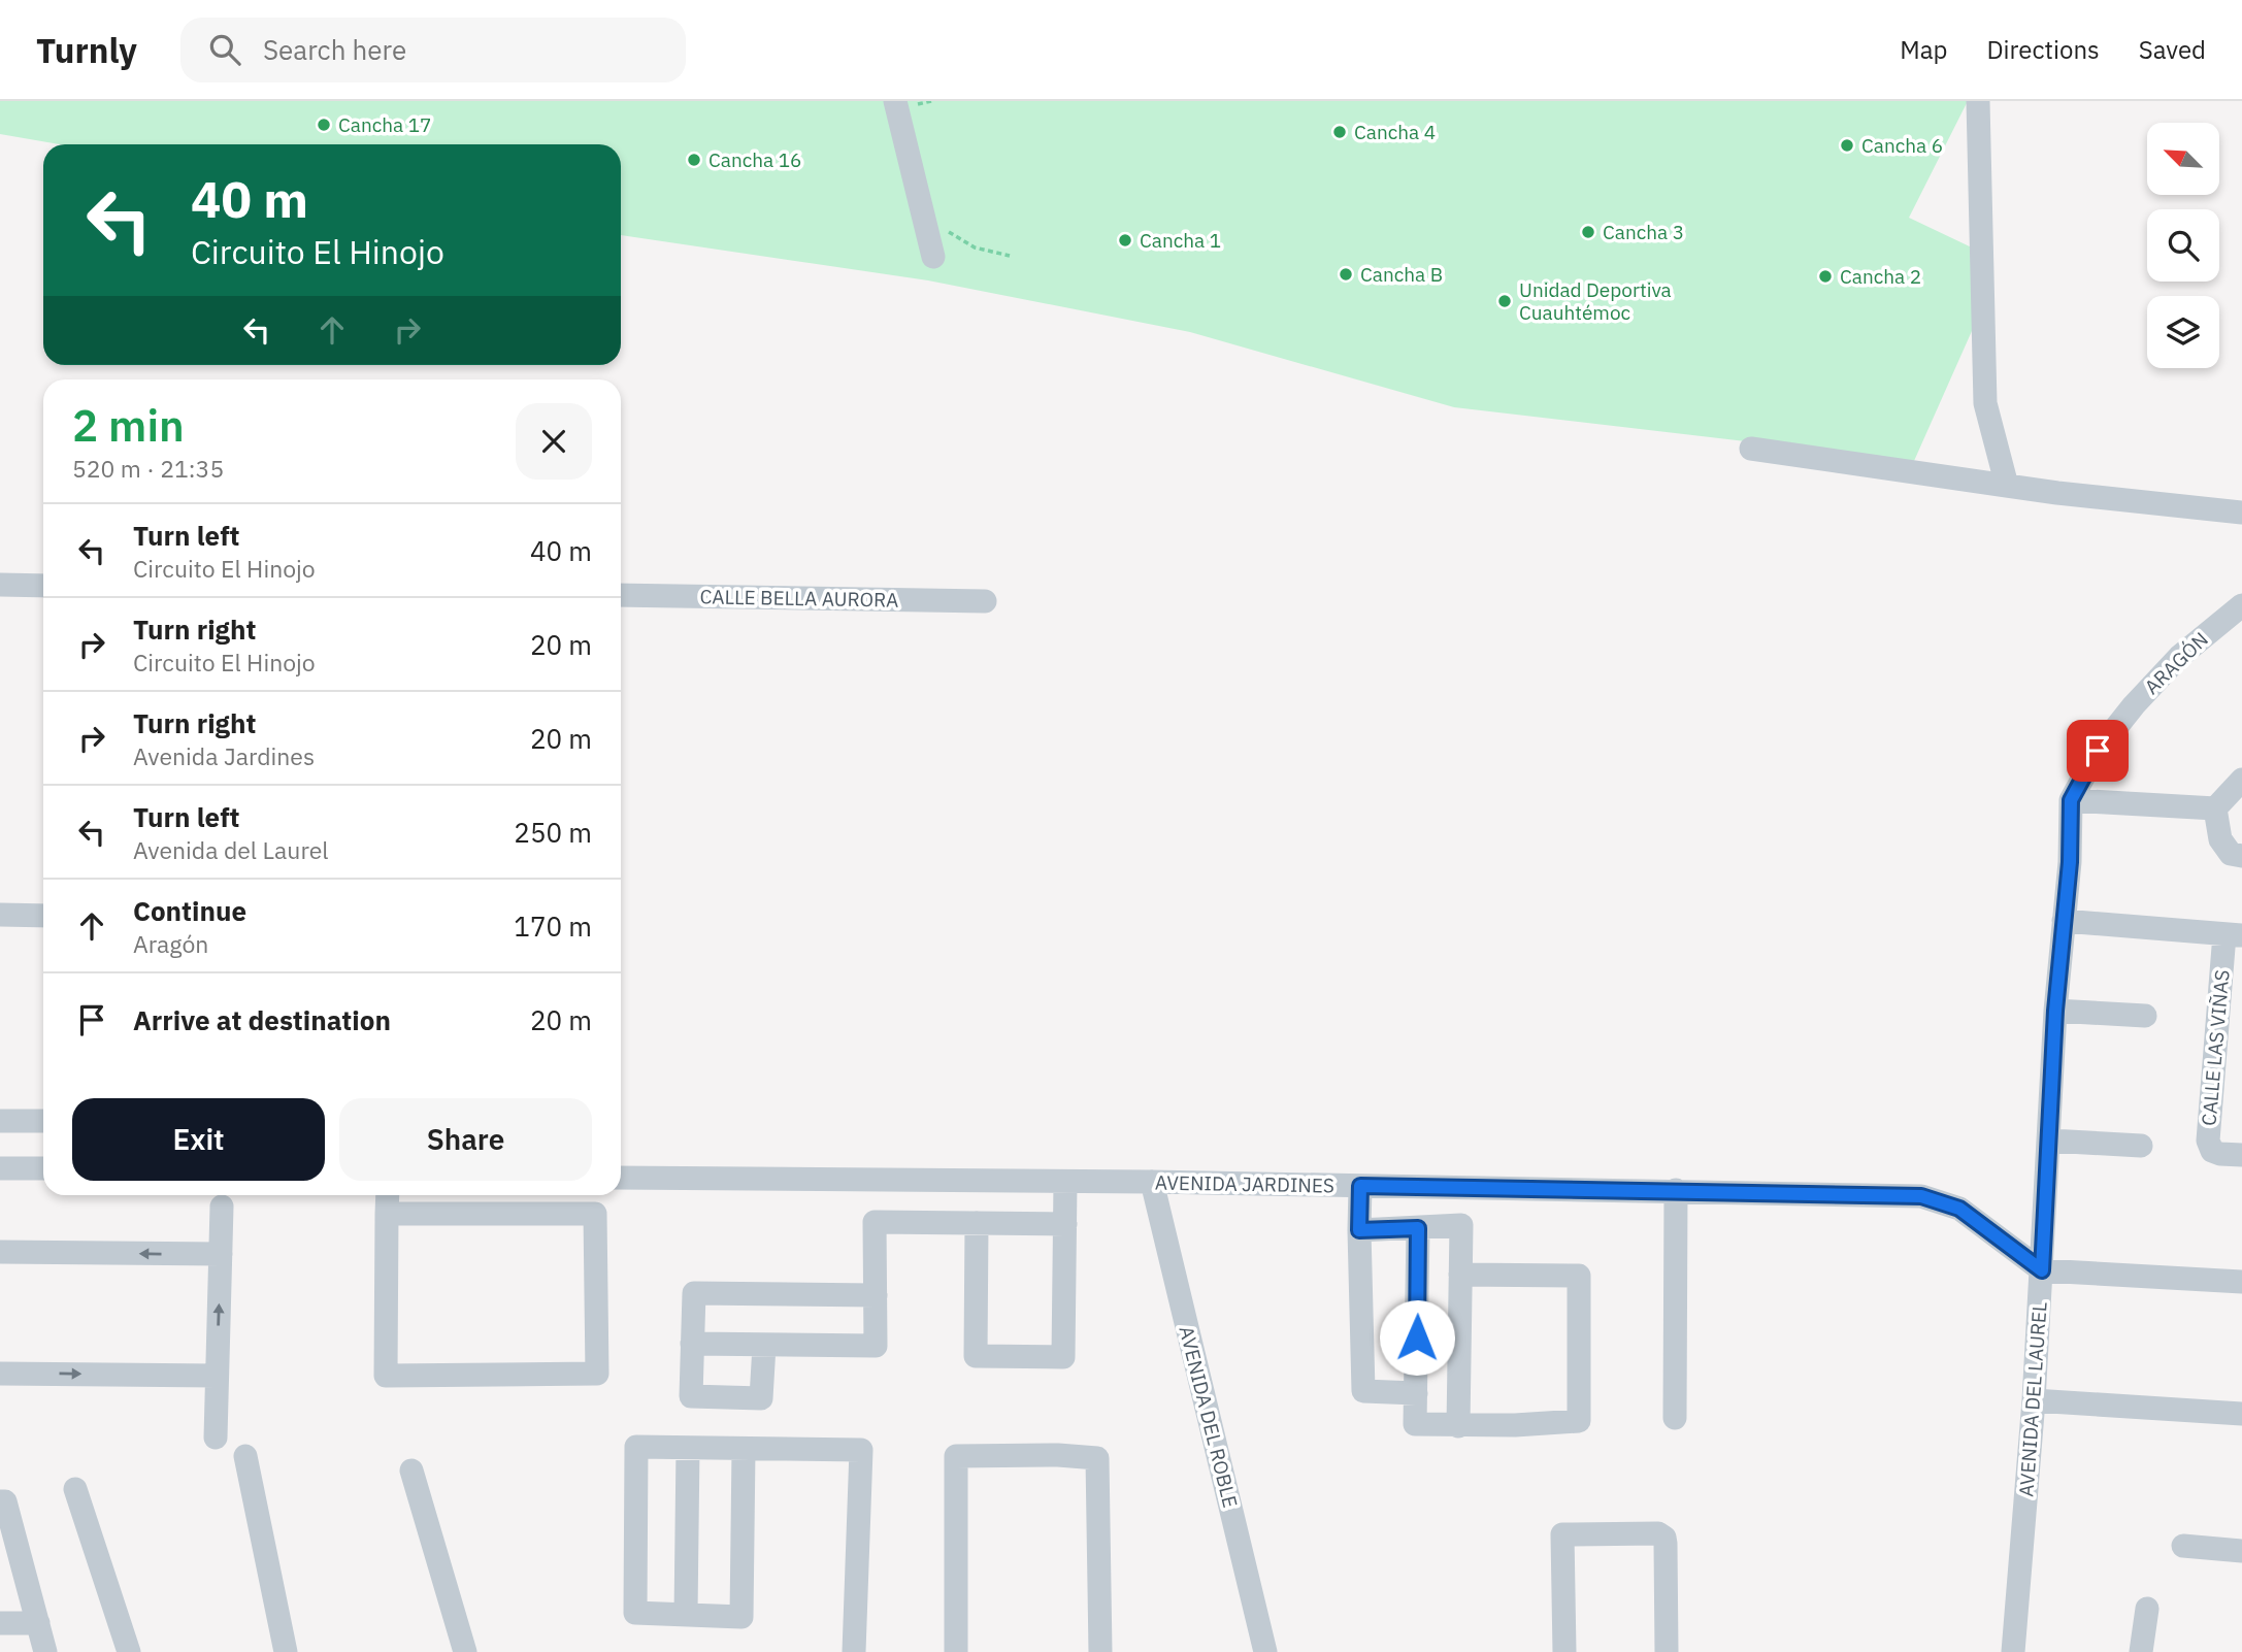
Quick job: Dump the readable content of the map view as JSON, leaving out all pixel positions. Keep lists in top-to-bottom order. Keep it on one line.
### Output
{"streets":{"street":["CALLE BELLA AURORA","ARAGÓN","CALLE LAS VIÑAS","AVENIDA JARDINES","AVENIDA DEL LAUREL","AVENIDA DEL ROBLE"]},"crossings":[["ARAGÓN","AVENIDA DEL LAUREL"],["AVENIDA JARDINES","AVENIDA DEL LAUREL"],["AVENIDA JARDINES","AVENIDA DEL ROBLE"]],"places":["Cancha 17","Cancha 4","Cancha 6","Cancha 16","Cancha 3","Cancha 1","Cancha B","Cancha 2","Unidad Deportiva Cuauhtémoc"],"north":"top left","page":{"header":"Turnly","search":"Search here","nav":["Map","Directions","Saved"],"turn":["40 m","Circuito El Hinojo"],"heading":["2 min","520 m · 21:35"],"list":[{"name":"Turn left","note":"Circuito El Hinojo","value":"40 m"},{"name":"Turn right","note":"Circuito El Hinojo","value":"20 m"},{"name":"Turn right","note":"Avenida Jardines","value":"20 m"},{"name":"Turn left","note":"Avenida del Laurel","value":"250 m"},{"name":"Continue","note":"Aragón","value":"170 m"},{"name":"Arrive at destination","value":"20 m"}],"buttons":["Exit","Share"]}}
